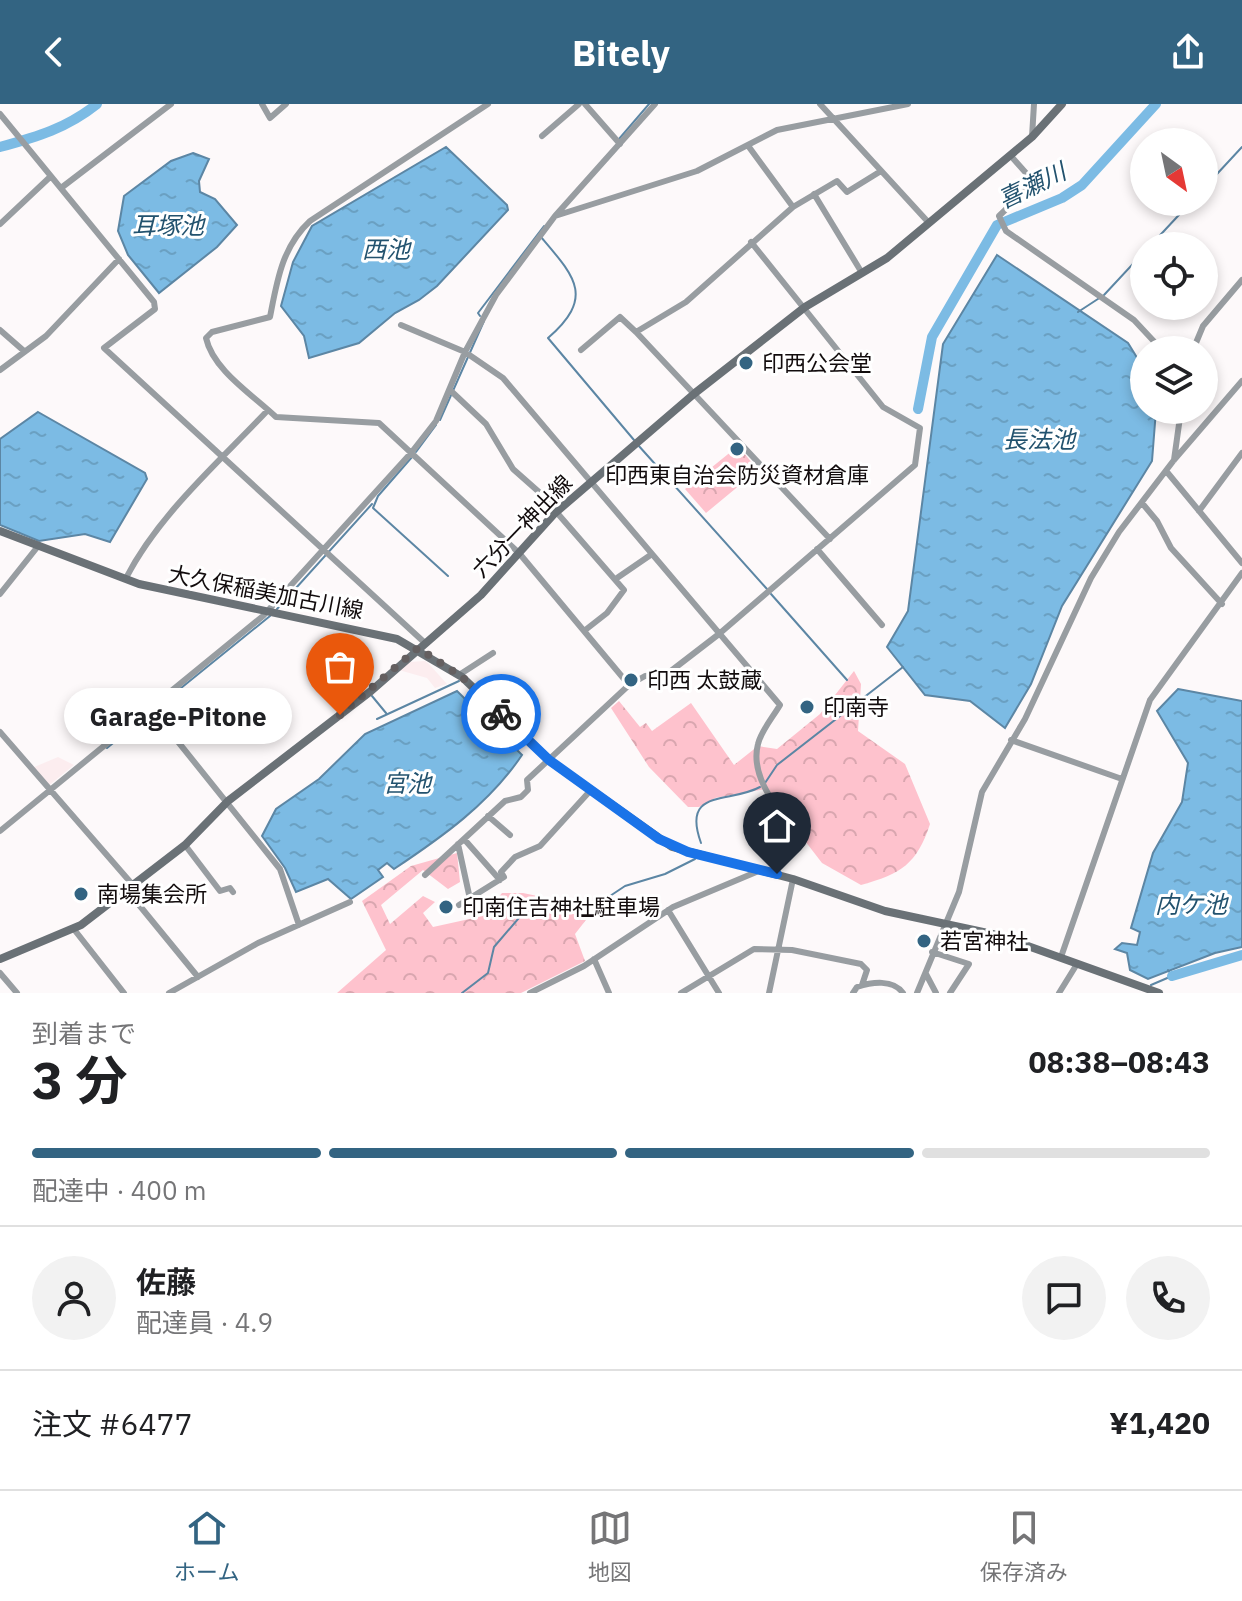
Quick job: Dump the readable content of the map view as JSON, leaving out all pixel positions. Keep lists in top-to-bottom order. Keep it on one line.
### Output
{"streets":{"main road":["六分一神出線","大久保稲美加古川線"]},"crossings":[["六分一神出線","大久保稲美加古川線"]],"water":["喜瀬川","耳塚池","西池","長法池","宮池","内ケ池"],"places":["印西公会堂","印西東自治会防災資材倉庫","印西 太鼓蔵","印南寺","Garage-Pitone","南場集会所","印南住吉神社駐車場","若宮神社"],"north":"bottom right","page":{"header":"Bitely","bubble":"Garage-Pitone","heading":["3 分","到着まで","08:38–08:43"],"panel":["佐藤","配達員 · 4.9","注文 #6477","¥1,420"],"bar":"配達中 · 400 m","tabs":["ホーム","地図","保存済み"]}}
